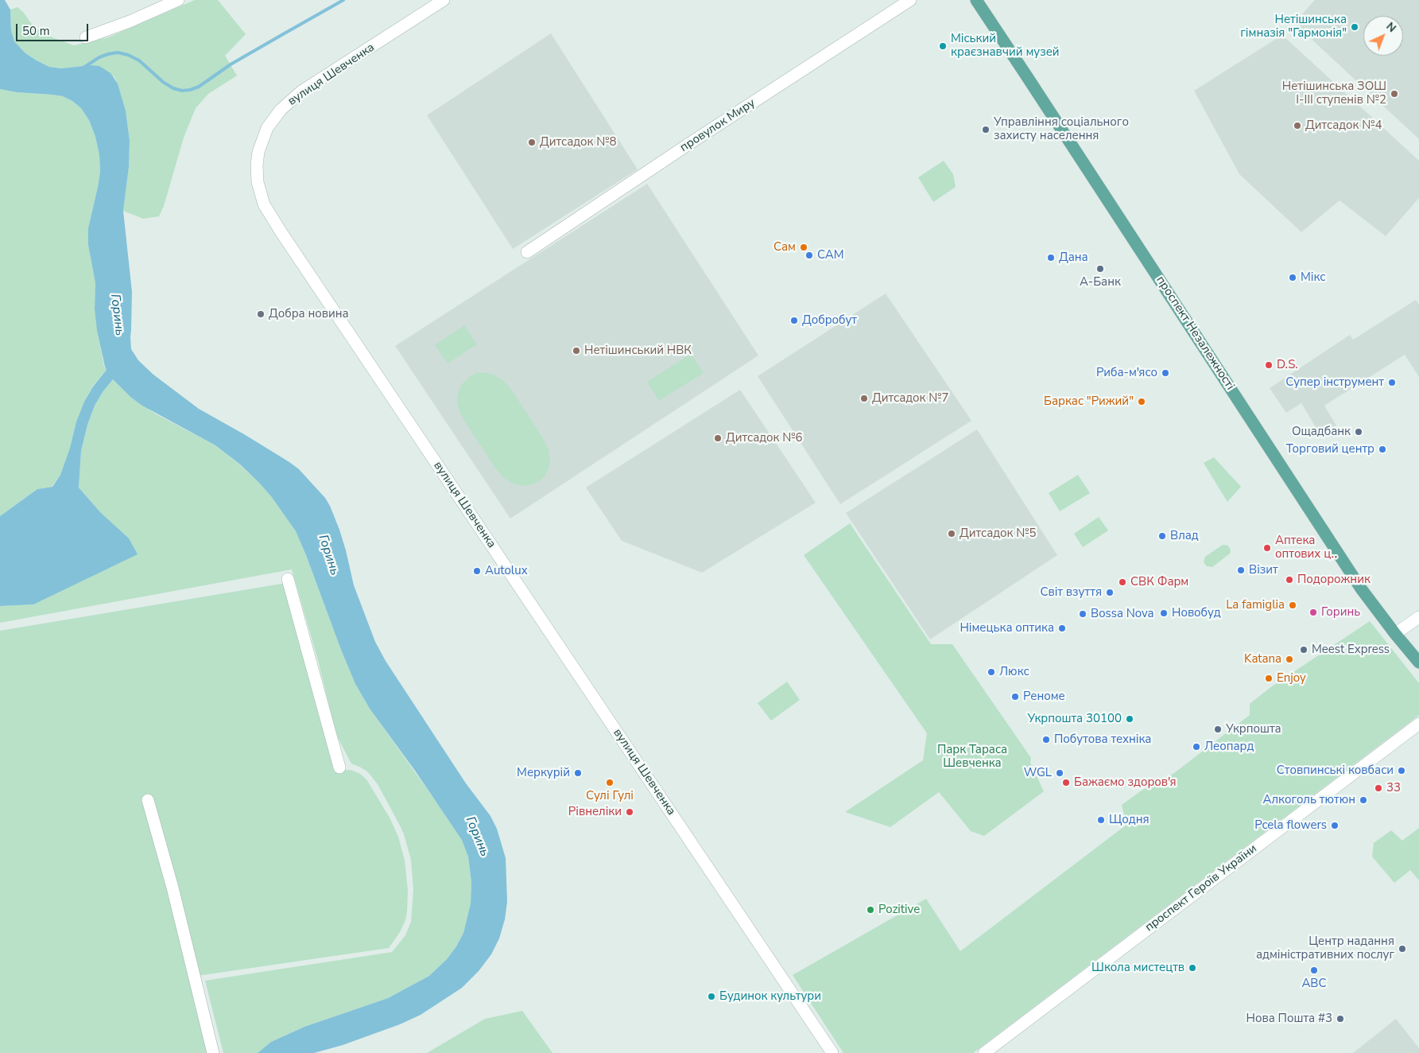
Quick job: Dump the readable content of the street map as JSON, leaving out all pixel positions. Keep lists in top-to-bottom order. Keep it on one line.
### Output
{"streets":{"main road":["проспект Незалежності"],"street":["вулиця Шевченка","провулок Миру","проспект Героїв України"]},"water":["Горинь"],"parks":["Парк Тараса Шевченка"],"places":["Нетішинська гімназія \"Гармонія\"","Міський краєзнавчий музей","Нетішинська ЗОШ І-ІІІ ступенів №2","Дитсадок №4","Управління соціального захисту населення","Дитсадок №8","Сам","САМ","Дана","А-Банк","Мікс","Добра новина","Добробут","Нетішинський НВК","D.S.","Риба-м'ясо","Супер інструмент","Дитсадок №7","Баркас \"Рижий\"","Ощадбанк","Дитсадок №6","Торговий центр","Дитсадок №5","Влад","Аптека оптових ц‥","Візит","Autolux","Подорожник","СВК Фарм","Світ взуття","La famiglia","Горинь","Новобуд","Bossa Nova","Німецька оптика","Meest Express","Katana","Люкс","Enjoy","Реноме","Укрпошта 30100","Укрпошта","Побутова техніка","Леопард","Стовпинські ковбаси","Меркурій","WGL","Сулі Гулі","Бажаємо здоров'я","33","Алкоголь тютюн","Рівнеліки","Щодня","Pcela flowers","Pozitive","Центр надання адміністративних послуг","Школа мистецтв","ABC","Будинок культури","Нова Пошта #3"],"scale_bar":"50 m","north":"top right"}
